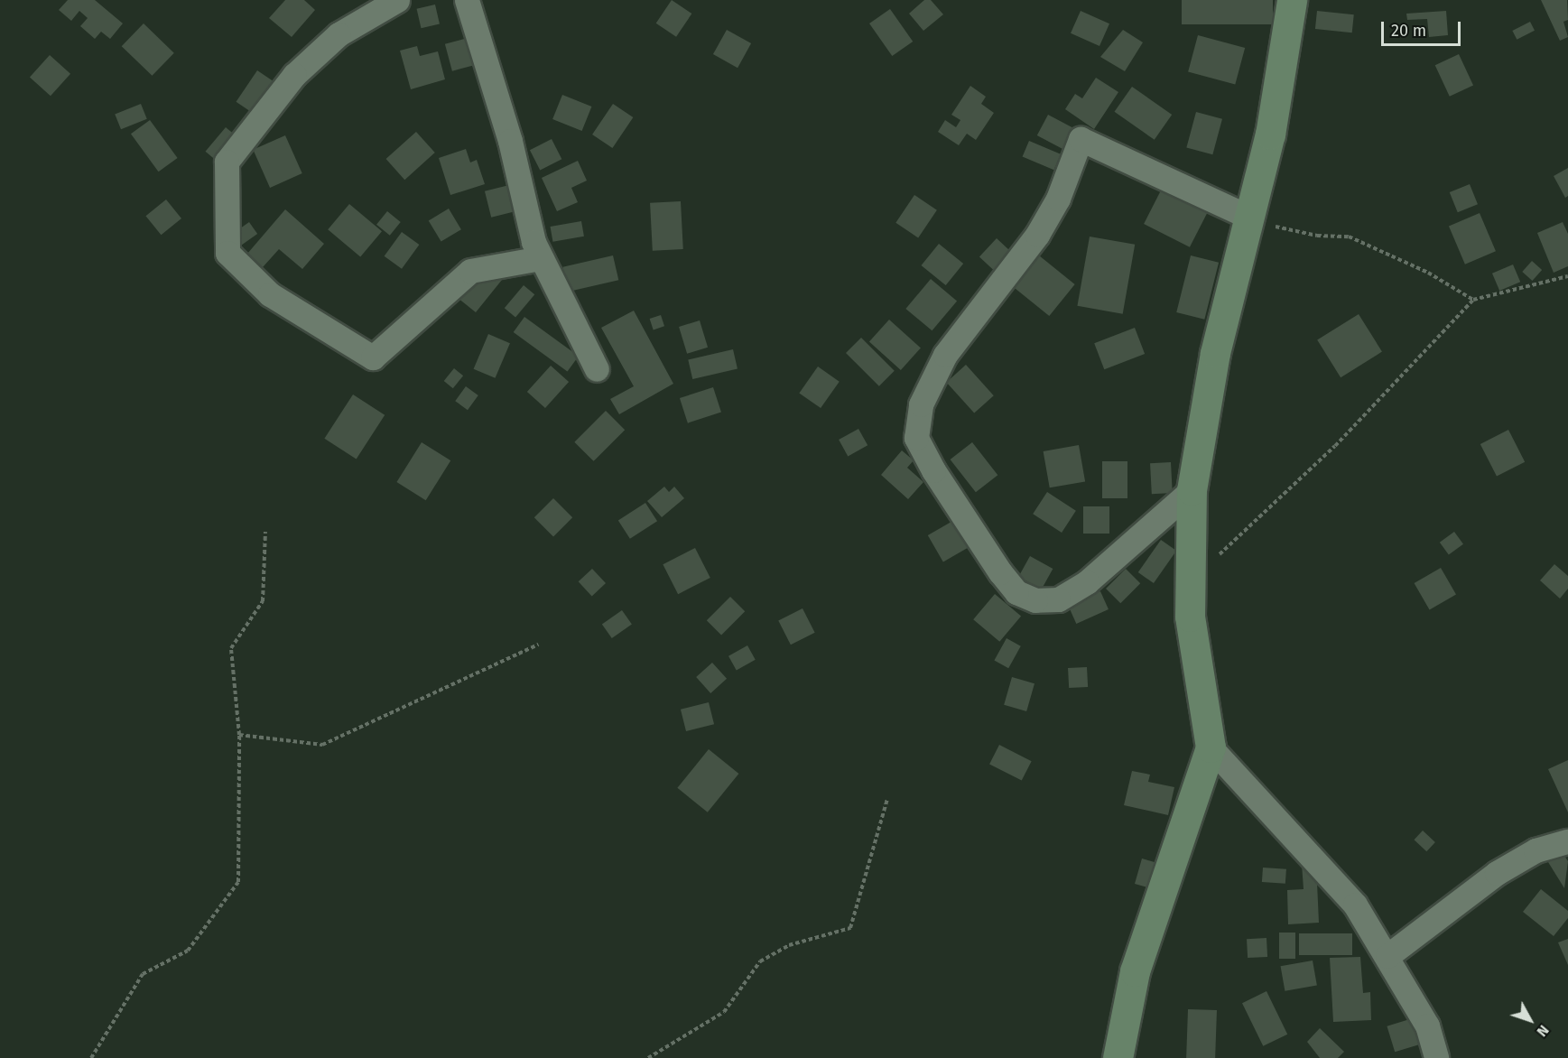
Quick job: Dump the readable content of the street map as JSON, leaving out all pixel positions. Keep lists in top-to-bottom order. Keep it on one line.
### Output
{"scale_bar":"20 m","north":"bottom right"}
